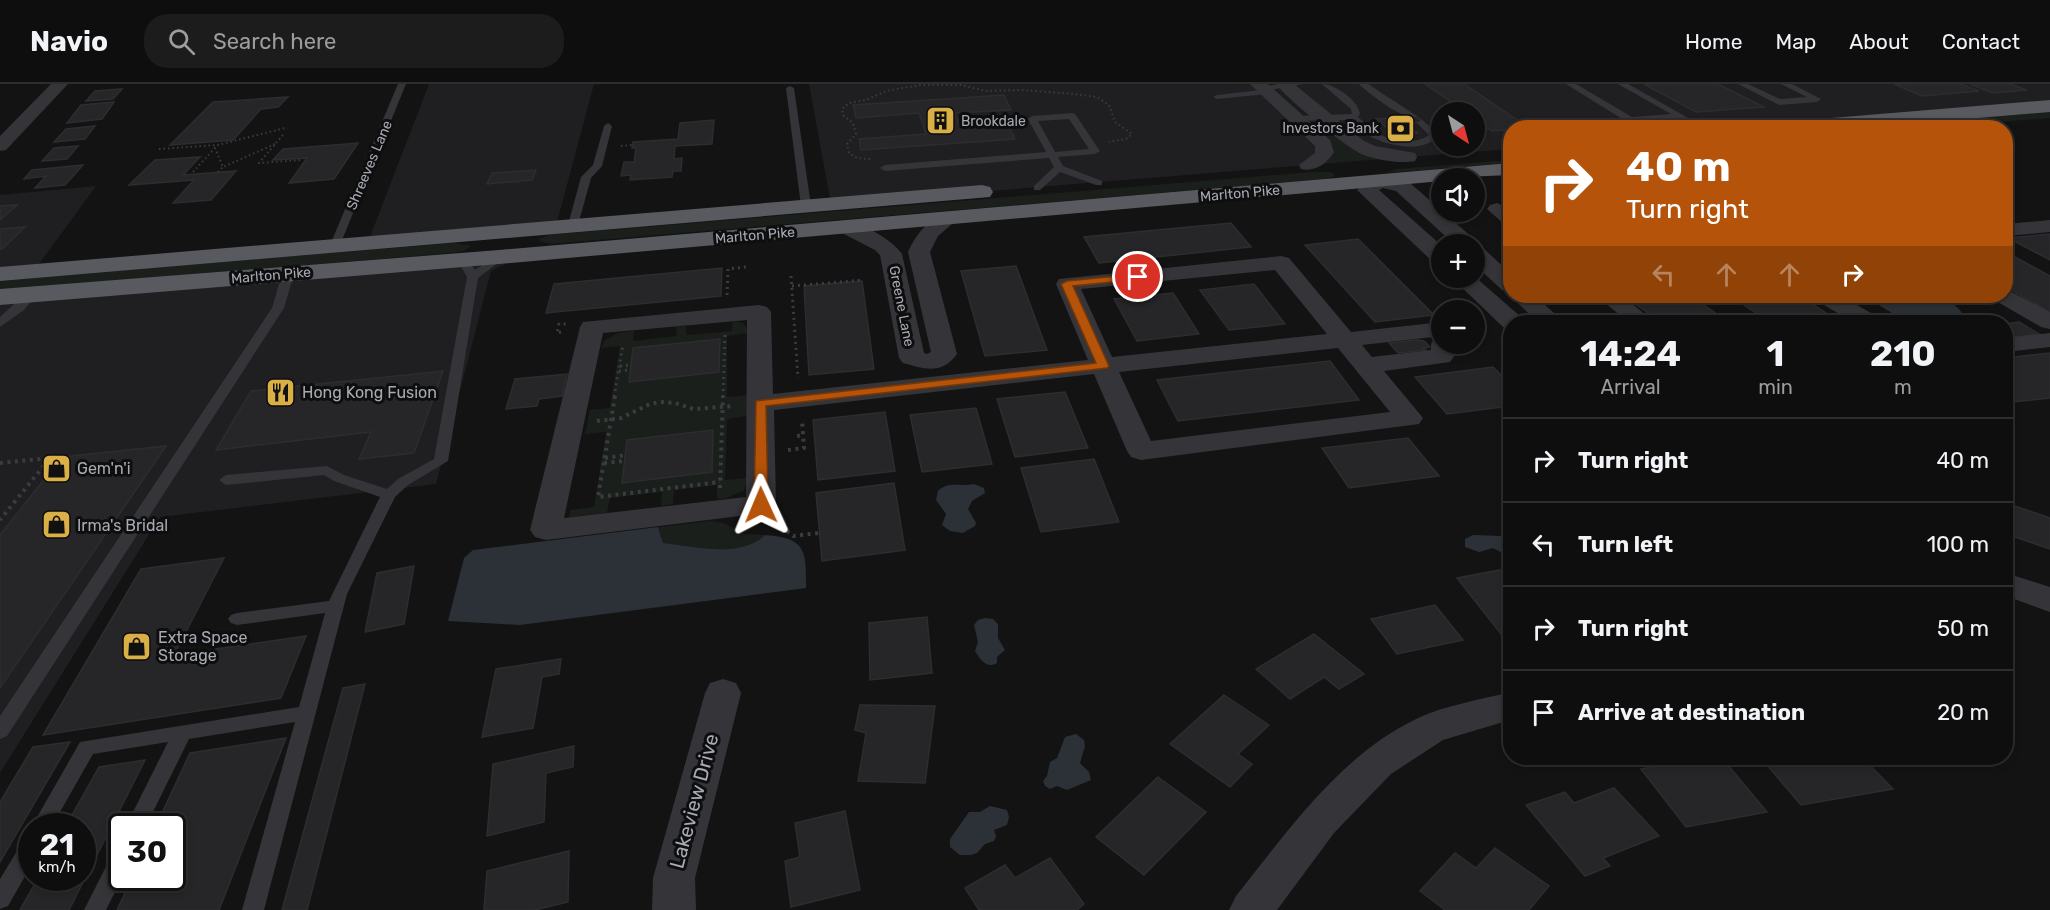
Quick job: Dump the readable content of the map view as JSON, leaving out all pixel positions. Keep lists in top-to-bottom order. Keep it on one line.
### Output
{"streets":{"highway":["Marlton Pike"],"street":["Greene Lane","Lakeview Drive"],"lane":["Shreeves Lane"]},"crossings":[["Shreeves Lane","Marlton Pike"],["Marlton Pike","Greene Lane"]],"places":{"building":["Brookdale"],"bank":["Investors Bank"],"restaurant":["Hong Kong Fusion"],"shop":["Gem'n'i","Irma's Bridal","Extra Space Storage"]},"north":"bottom right","page":{"header":"Navio","search":"Search here","nav":["Home","Map","About","Contact"],"map_buttons":["+","−"],"turn":["40 m","Turn right"],"eta":["14:24","Arrival","1","min","210","m"],"list":[{"name":"Turn right","value":"40 m"},{"name":"Turn left","value":"100 m"},{"name":"Turn right","value":"50 m"},{"name":"Arrive at destination","value":"20 m"}],"speed":"21 km/h","limit":"30"}}
